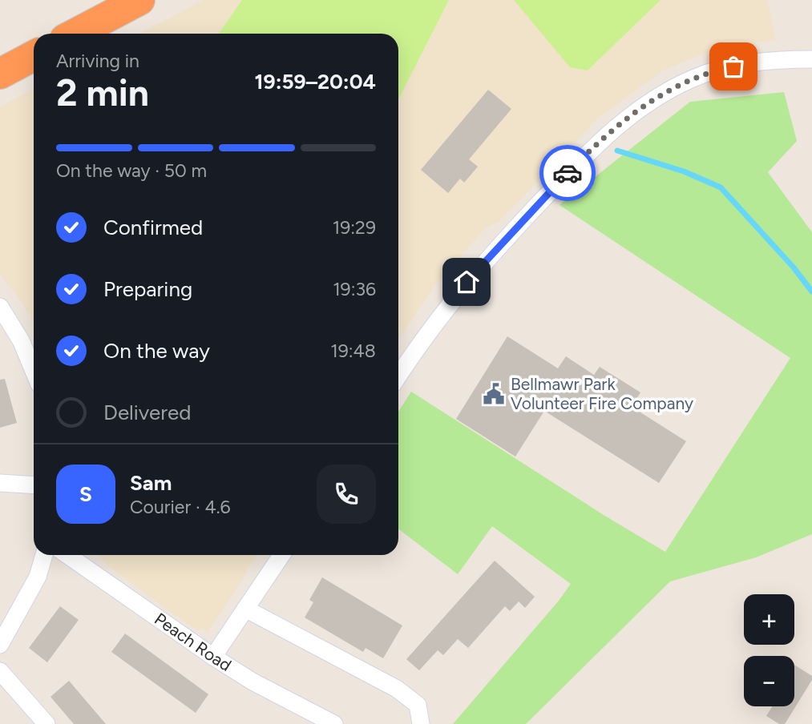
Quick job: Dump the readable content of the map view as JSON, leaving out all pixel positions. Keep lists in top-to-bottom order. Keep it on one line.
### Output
{"streets":{"street":["Peach Road"]},"places":{"public building":["Bellmawr Park Volunteer Fire Company"]},"page":{"heading":["2 min","Arriving in","19:59–20:04"],"panel":["Sam","Courier · 4.6"],"bar":"On the way · 50 m","list":[["Confirmed","19:29"],["Preparing","19:36"],["On the way","19:48"],"Delivered"],"round":"S","map_buttons":["+","−"]}}
